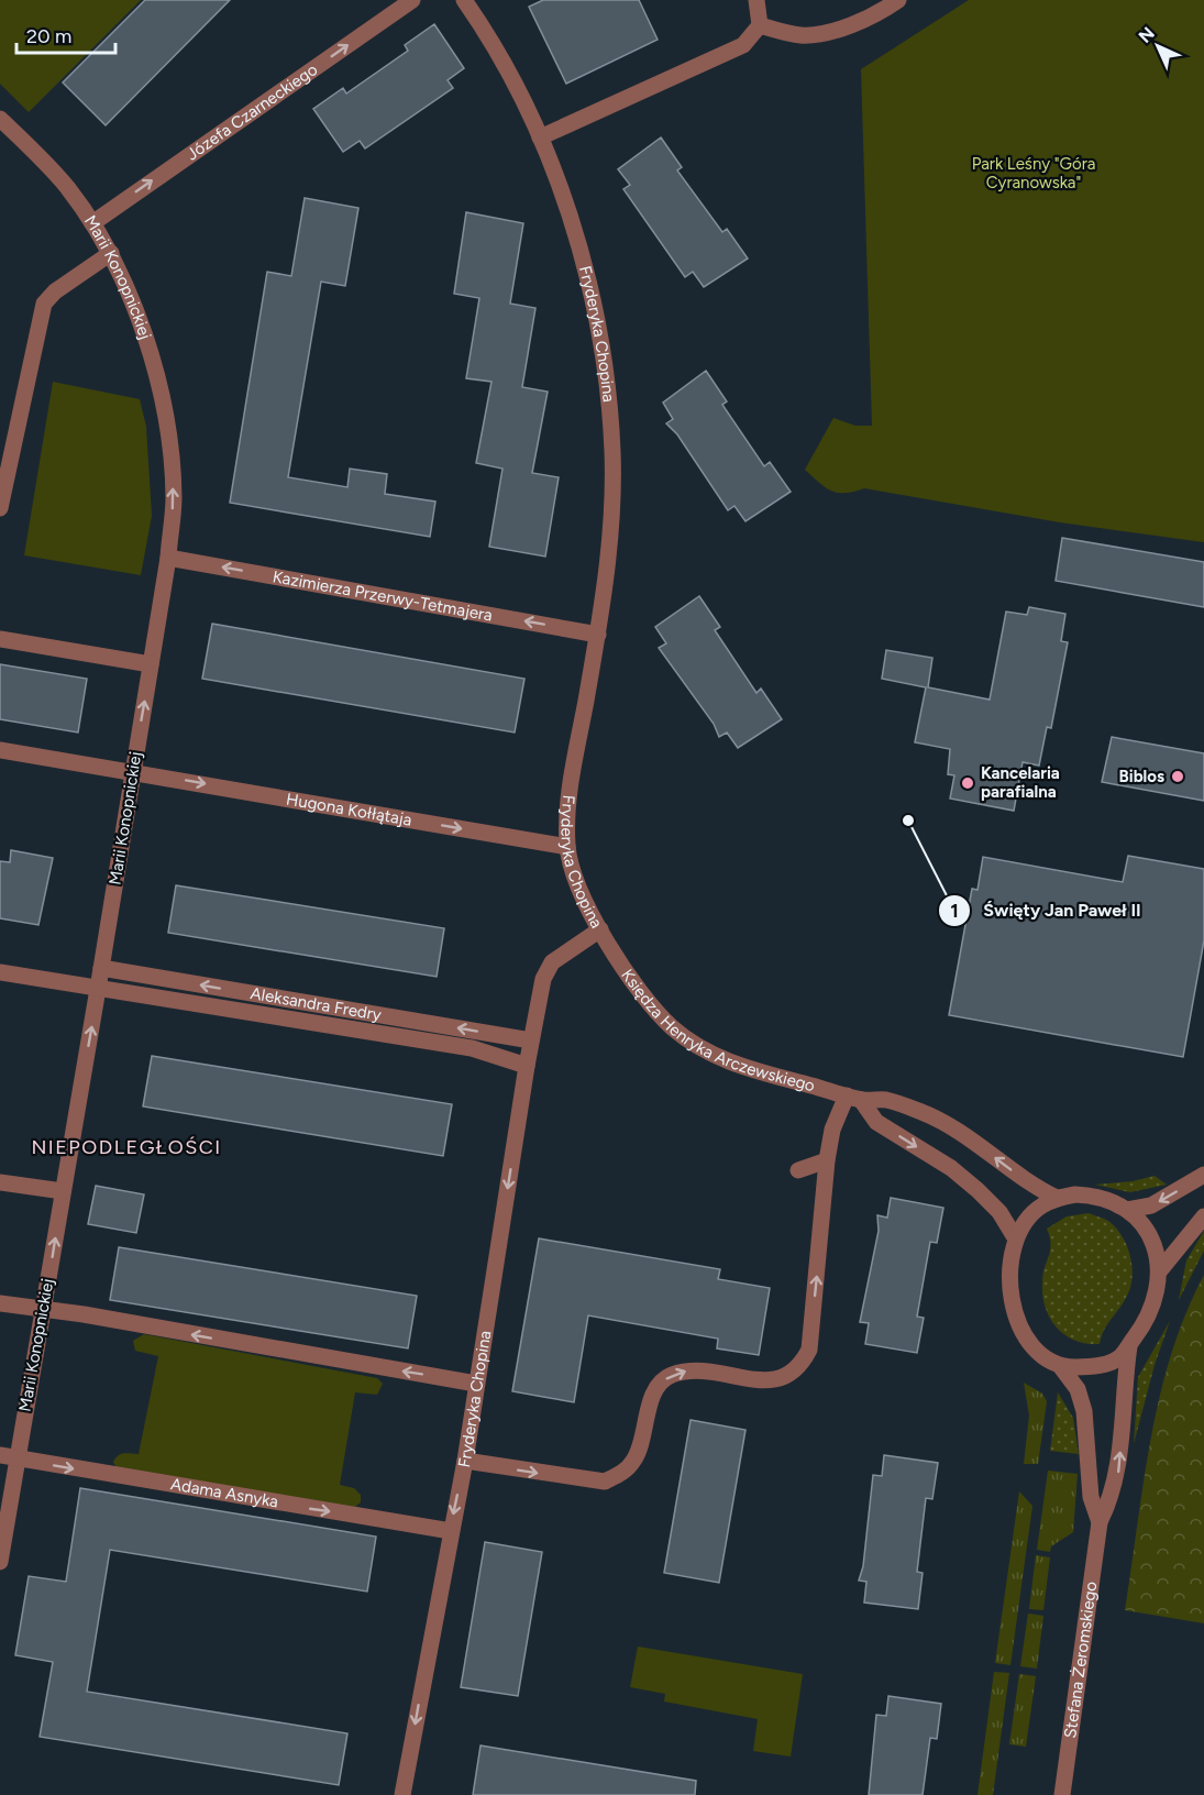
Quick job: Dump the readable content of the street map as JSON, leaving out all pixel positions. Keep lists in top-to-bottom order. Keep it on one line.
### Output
{"streets":{"street":["Józefa Czarneckiego","Marii Konopnickiej","Fryderyka Chopina","Kazimierza Przerwy-Tetmajera","Hugona Kołłątaja","Aleksandra Fredry","Księdza Henryka Arczewskiego","Adama Asnyka","Stefana Żeromskiego"]},"crossings":[["Józefa Czarneckiego","Marii Konopnickiej"],["Marii Konopnickiej","Kazimierza Przerwy-Tetmajera"],["Marii Konopnickiej","Hugona Kołłątaja"],["Marii Konopnickiej","Aleksandra Fredry"],["Marii Konopnickiej","Adama Asnyka"],["Fryderyka Chopina","Kazimierza Przerwy-Tetmajera"],["Fryderyka Chopina","Hugona Kołłątaja"],["Fryderyka Chopina","Aleksandra Fredry"],["Fryderyka Chopina","Księdza Henryka Arczewskiego"],["Fryderyka Chopina","Adama Asnyka"],["Księdza Henryka Arczewskiego","Stefana Żeromskiego"]],"one_way":["Józefa Czarneckiego","Marii Konopnickiej","Fryderyka Chopina","Kazimierza Przerwy-Tetmajera","Hugona Kołłątaja","Adama Asnyka"],"districts":["NIEPODLEGŁOŚCI"],"parks":["Park Leśny \"Góra Cyranowska\""],"places":["Biblos","Kancelaria parafialna","Święty Jan Paweł II"],"scale_bar":"20 m","north":"top left"}
